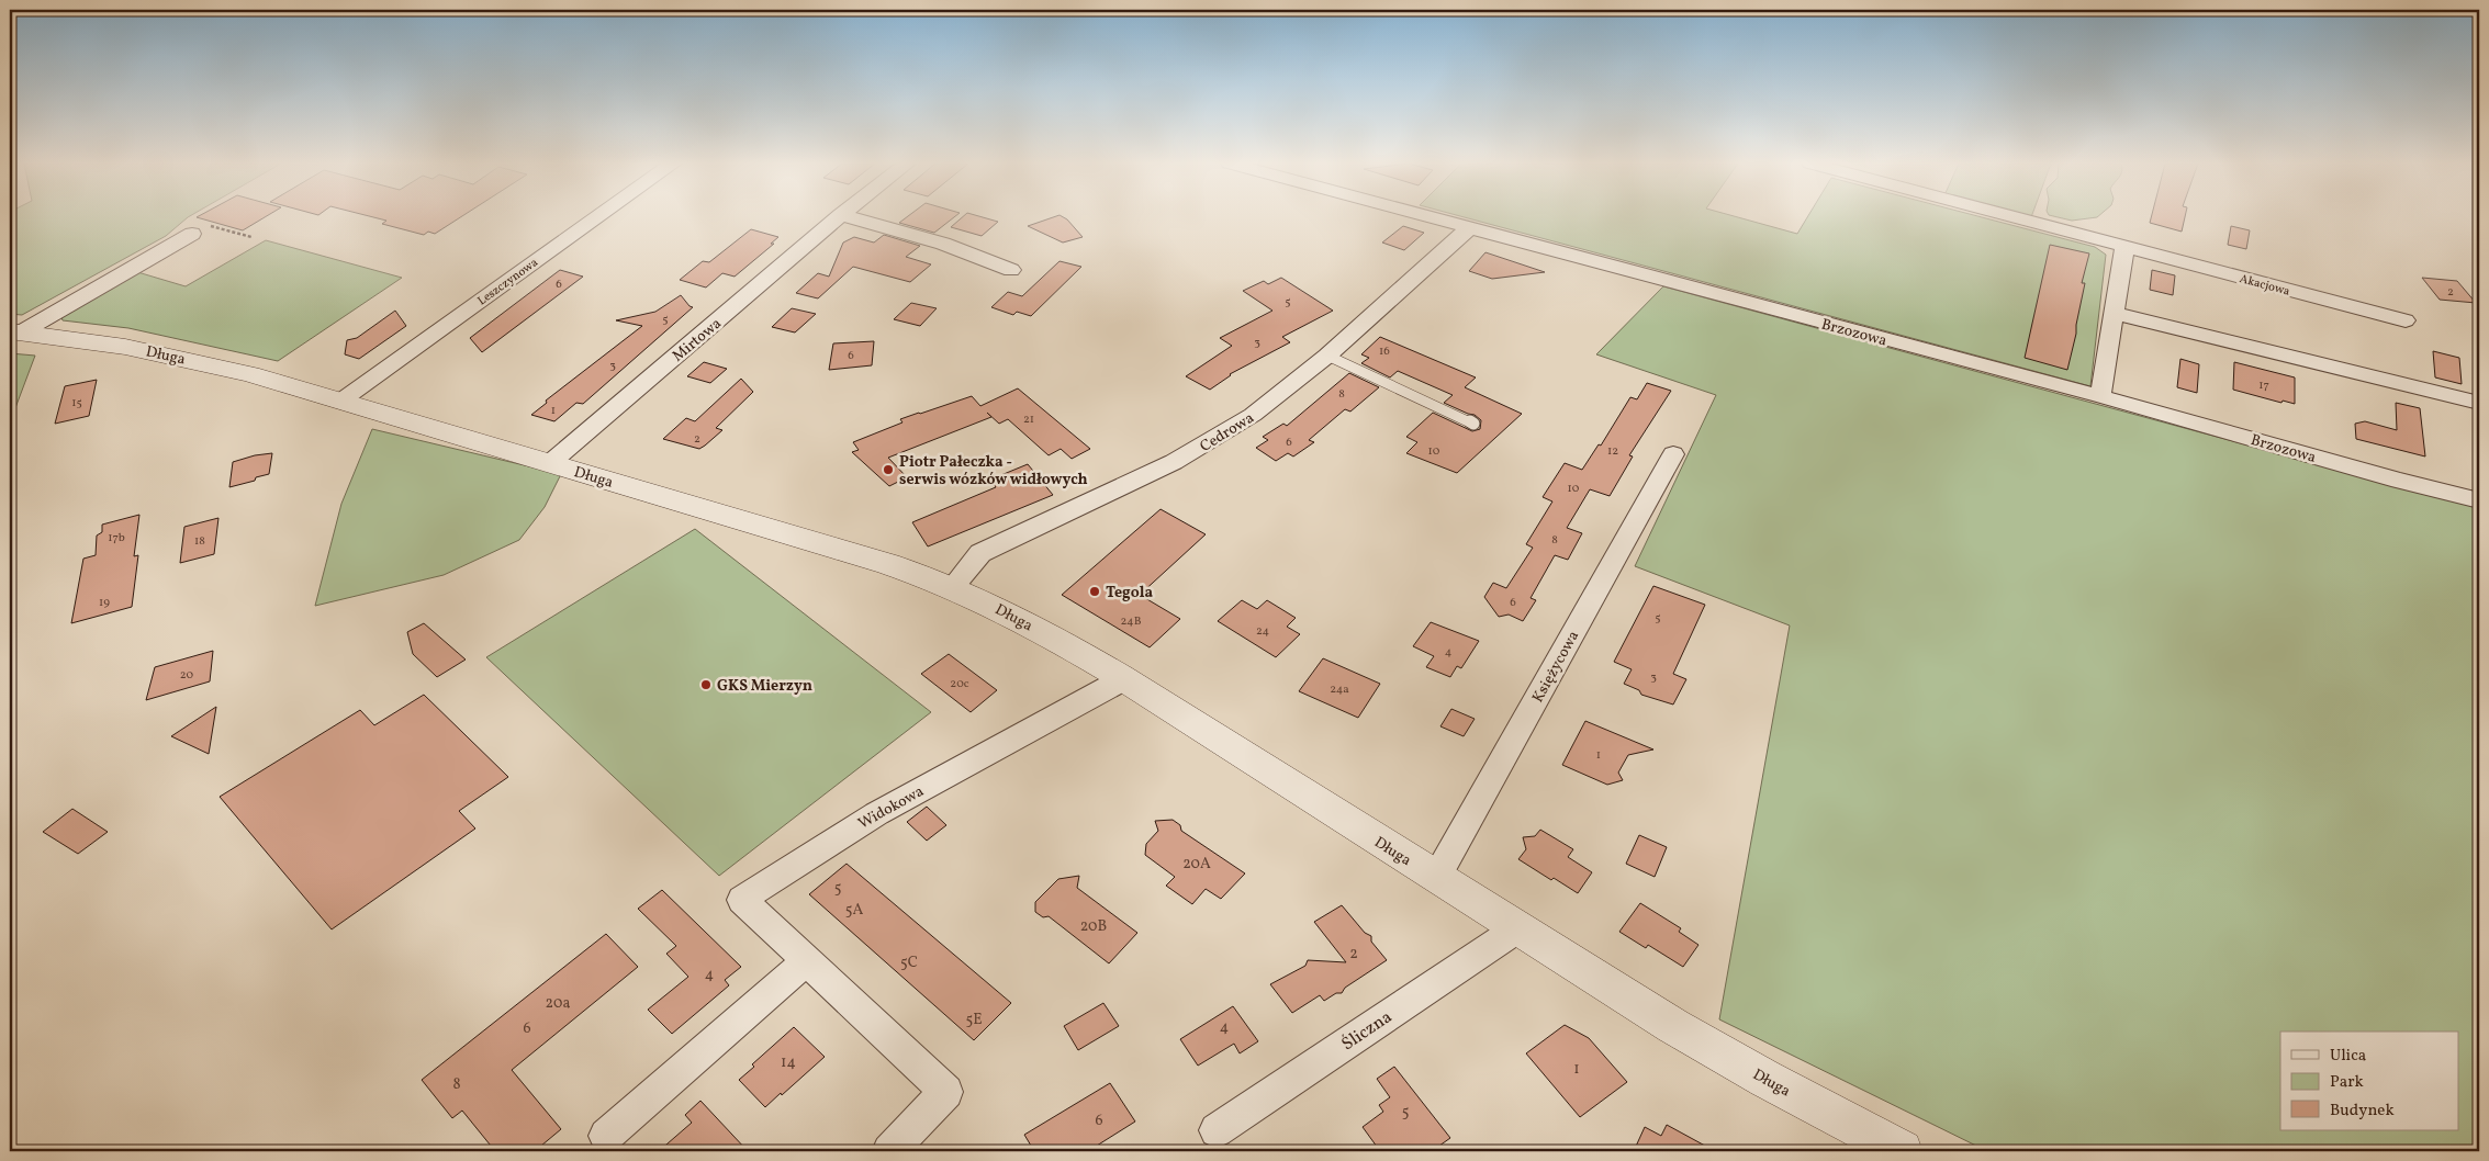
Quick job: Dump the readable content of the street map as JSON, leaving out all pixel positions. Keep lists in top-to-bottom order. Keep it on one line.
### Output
{"streets":{"street":["Leszczynowa","Akacjowa","Brzozowa","Mirtowa","Długa","Cedrowa","Księżycowa","Widokowa","Śliczna"]},"crossings":[["Leszczynowa","Długa"],["Brzozowa","Cedrowa"],["Mirtowa","Długa"],["Długa","Cedrowa"],["Długa","Księżycowa"],["Długa","Widokowa"],["Długa","Śliczna"]],"places":["Piotr Pałeczka - serwis wózków widłowych","Tegola","GKS Mierzyn"],"house_numbers":["6","2","5","5","3","16","6","3","17","8","15","1","21","2","6","10","12","10","17b","8","18","19","6","5","24B","24","4","20","3","20c","24a","1","20A","5","5A","20B","2","5C","4","20a","5E","4","6","14","1","8","5","6"],"legend":["Ulica","Park","Budynek"]}
